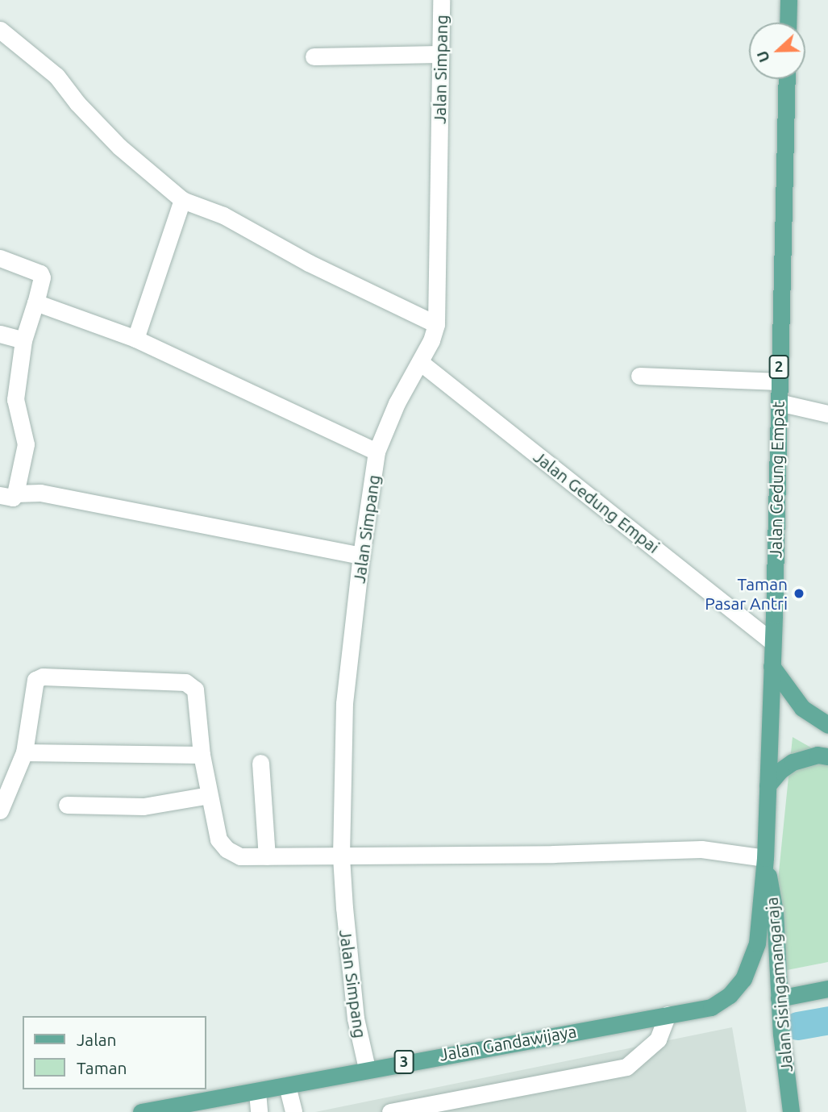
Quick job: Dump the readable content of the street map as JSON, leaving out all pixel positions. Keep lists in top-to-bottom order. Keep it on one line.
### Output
{"streets":{"main road":["2","Jalan Gedung Empat","Jalan Sisingamangaraja","Jalan Gandawijaya","3"],"street":["Jalan Simpang","Jalan Gedung Empai"]},"crossings":[["Jalan Simpang","Jalan Gedung Empai"],["Jalan Simpang","Jalan Gandawijaya"],["Jalan Gedung Empat","Jalan Gedung Empai"],["Jalan Gedung Empat","Jalan Sisingamangaraja"],["Jalan Gedung Empat","Jalan Gandawijaya"],["Jalan Sisingamangaraja","Jalan Gandawijaya"]],"places":["Taman Pasar Antri"],"legend":["Jalan","Taman"],"north":"left"}
